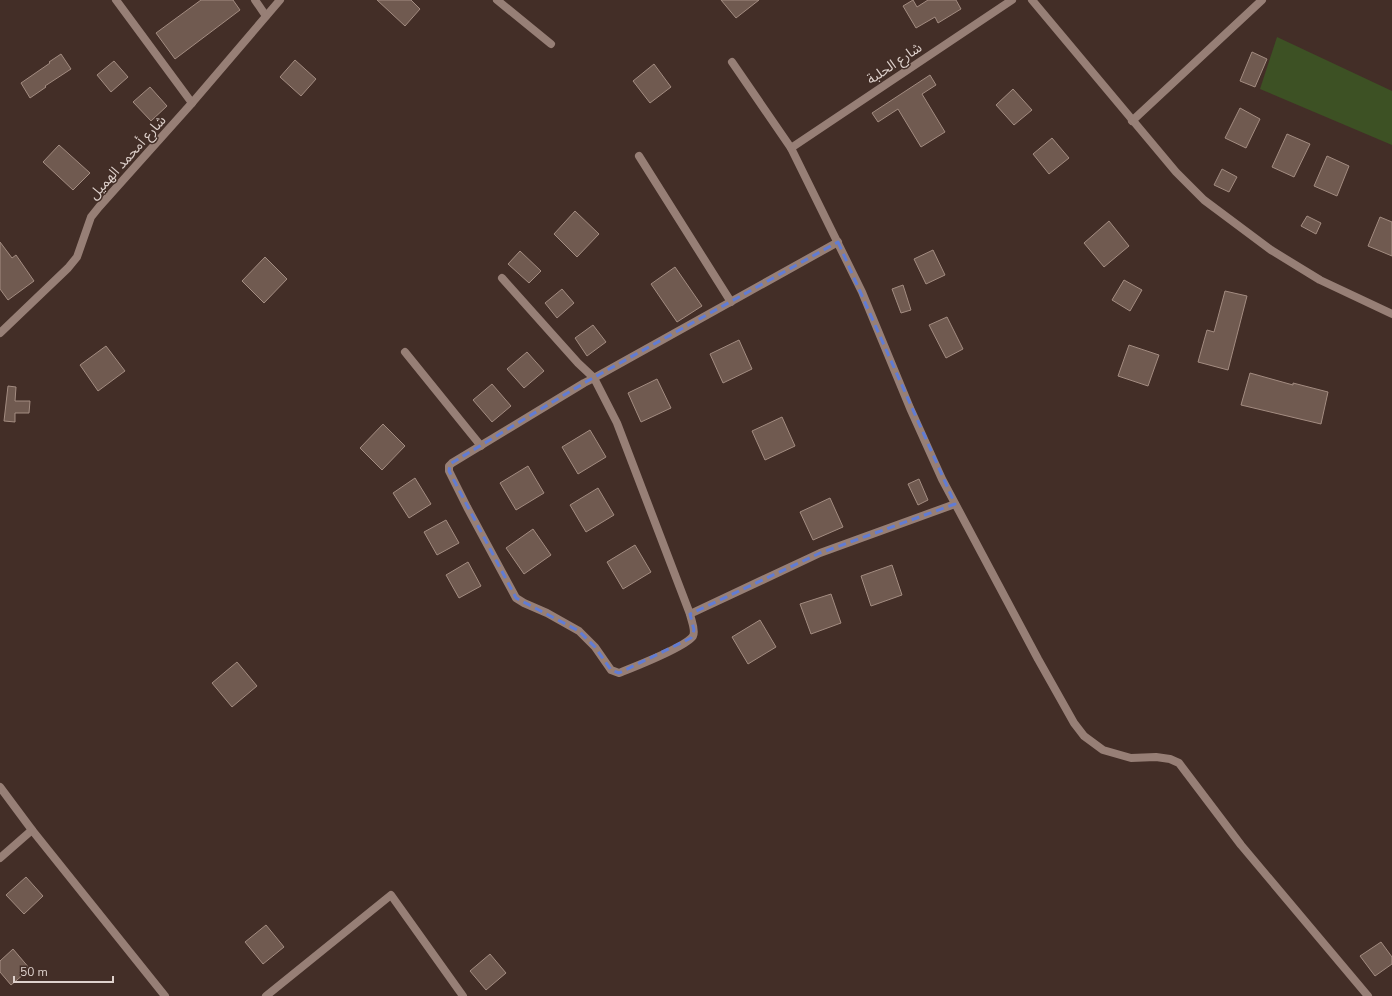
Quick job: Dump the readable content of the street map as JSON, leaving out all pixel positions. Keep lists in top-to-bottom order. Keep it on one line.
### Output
{"streets":{"street":["شارع الحلبة","شارع أمحمد الهميل"]},"scale_bar":"50 m"}
